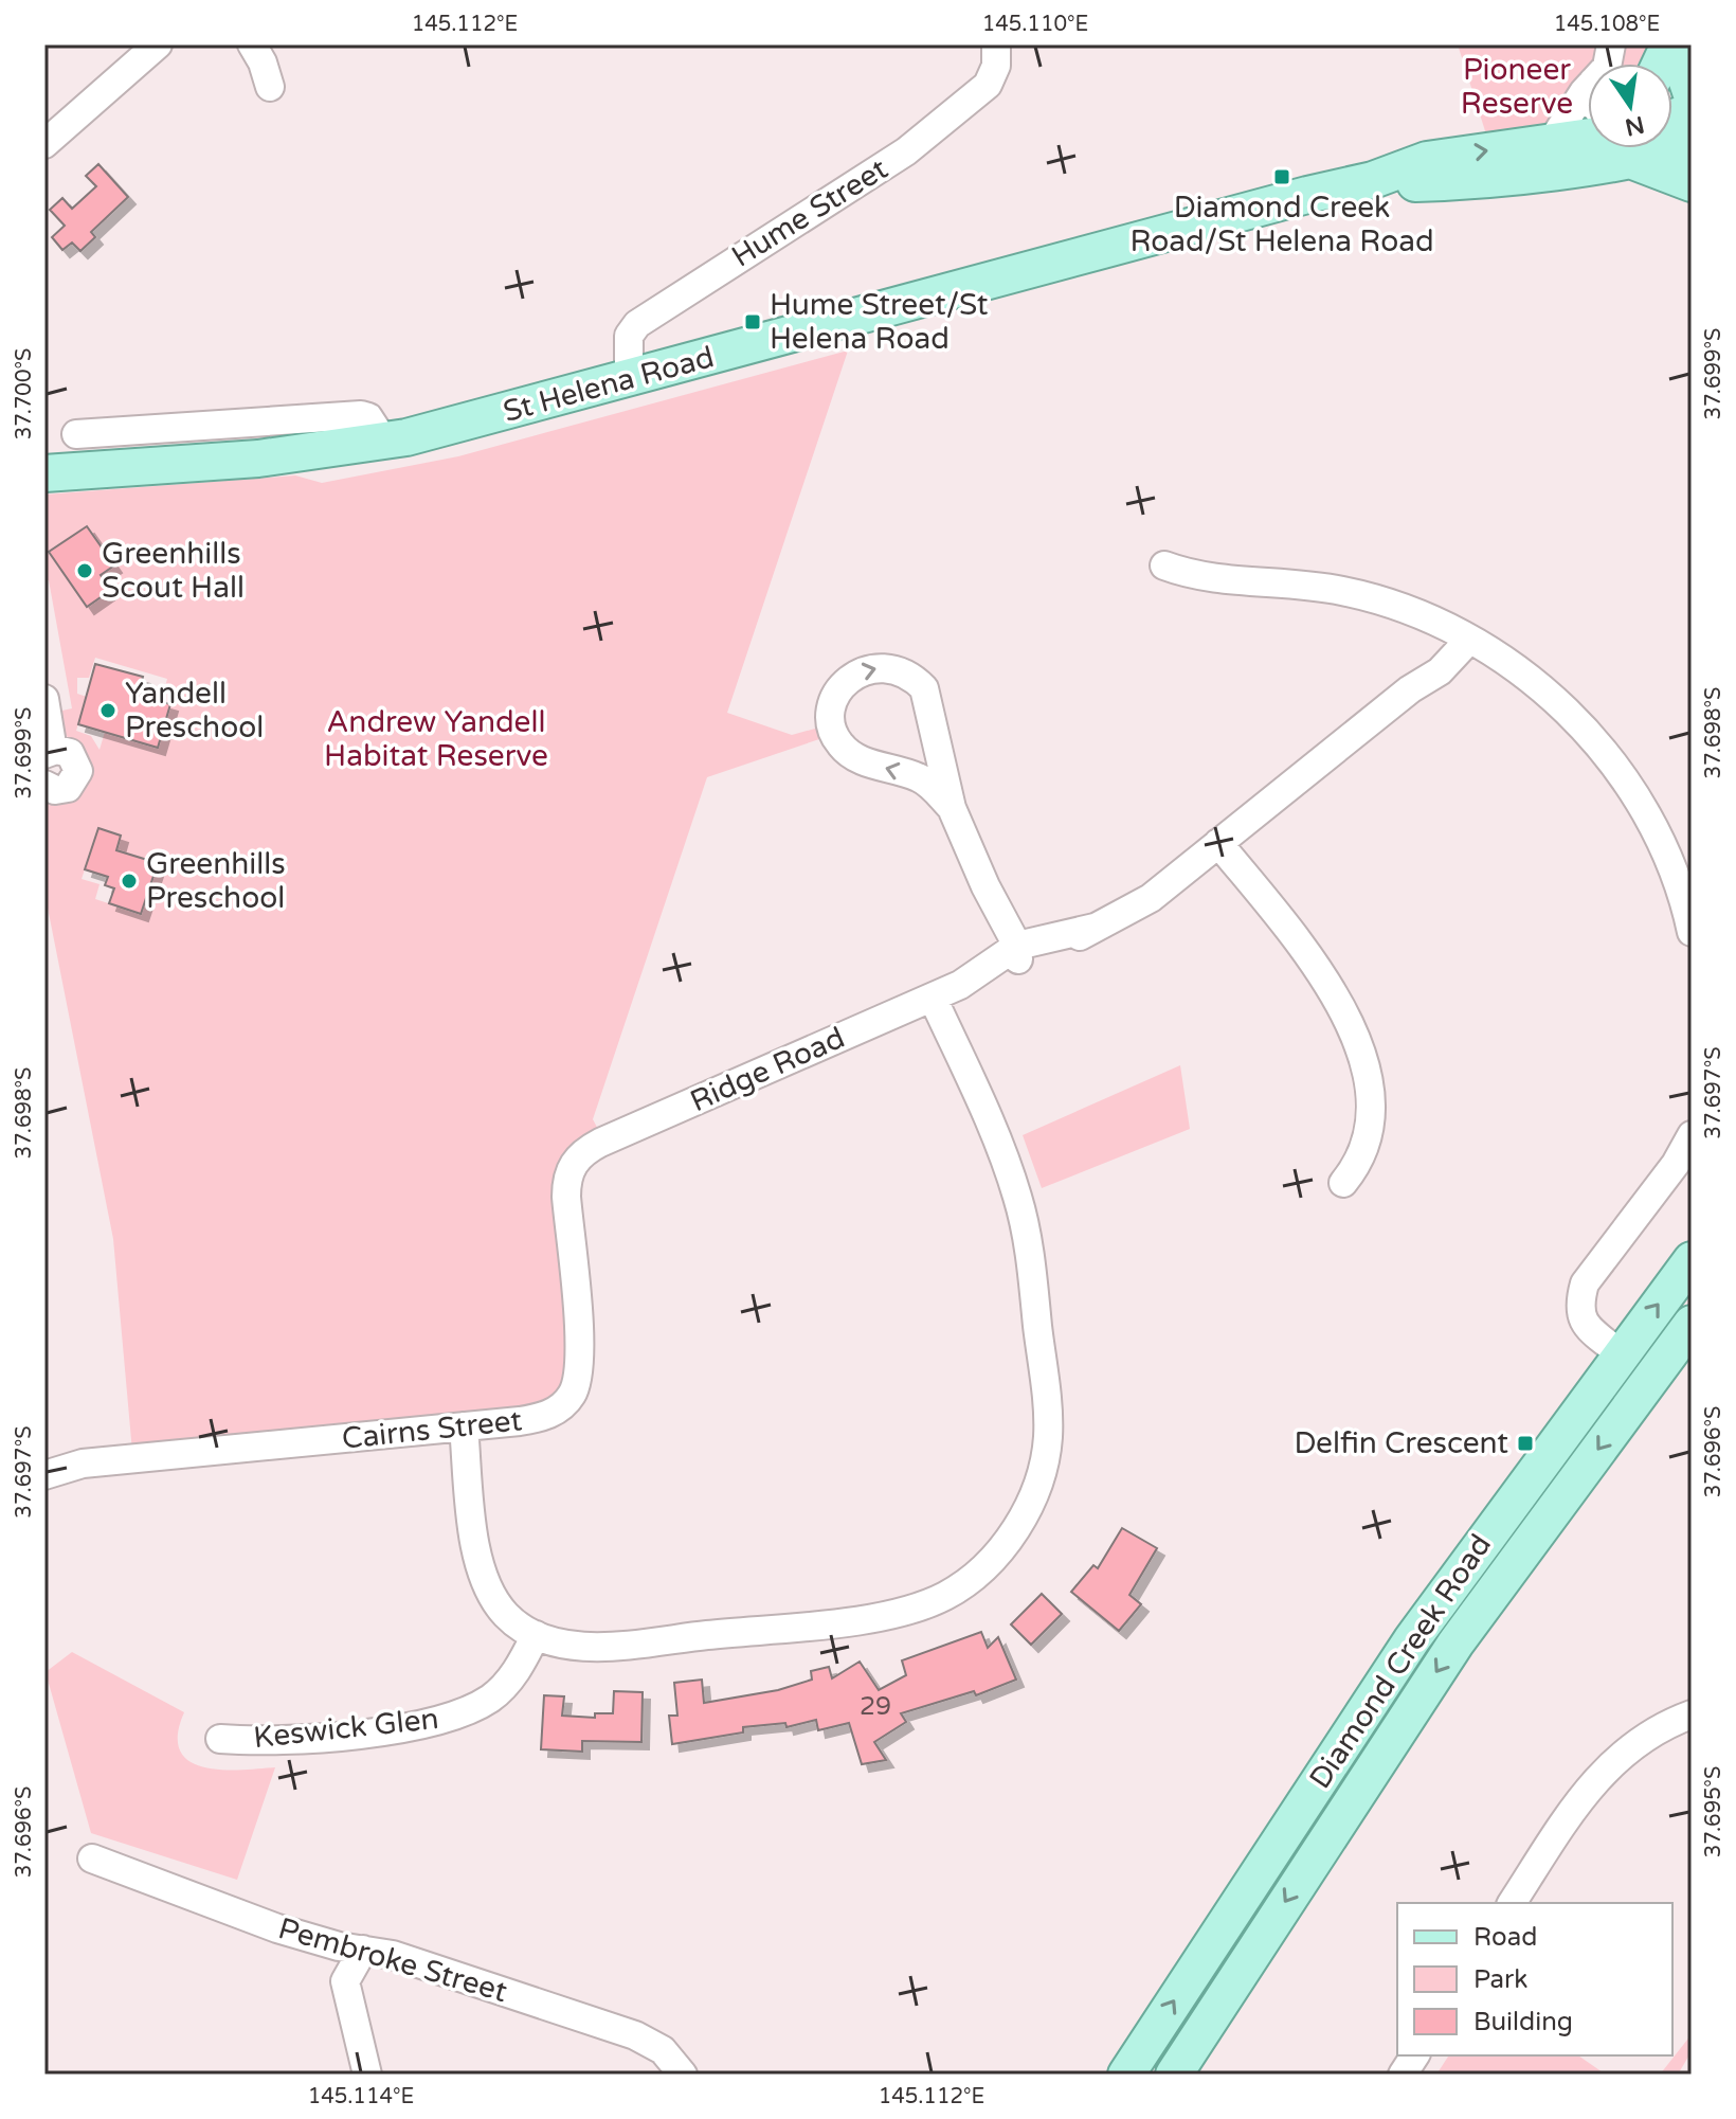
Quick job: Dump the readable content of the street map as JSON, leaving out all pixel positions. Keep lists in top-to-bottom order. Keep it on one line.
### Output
{"streets":{"main road":["St Helena Road","Diamond Creek Road"],"street":["Hume Street","Ridge Road","Cairns Street","Keswick Glen","Pembroke Street"]},"crossings":[["Hume Street","St Helena Road"],["Ridge Road","Cairns Street"]],"parks":["Pioneer Reserve","Andrew Yandell Habitat Reserve"],"places":{"transit":["Diamond Creek Road/St Helena Road","Hume Street/St Helena Road","Delfin Crescent"],"other":["Greenhills Scout Hall","Yandell Preschool","Greenhills Preschool"]},"house_numbers":["29"],"legend":["Road","Park","Building"],"north":"bottom","coordinates":["145.112°E","145.110°E","145.108°E","37.699°S","37.700°S","37.698°S","37.697°S","37.696°S","37.695°S","145.114°E"]}
